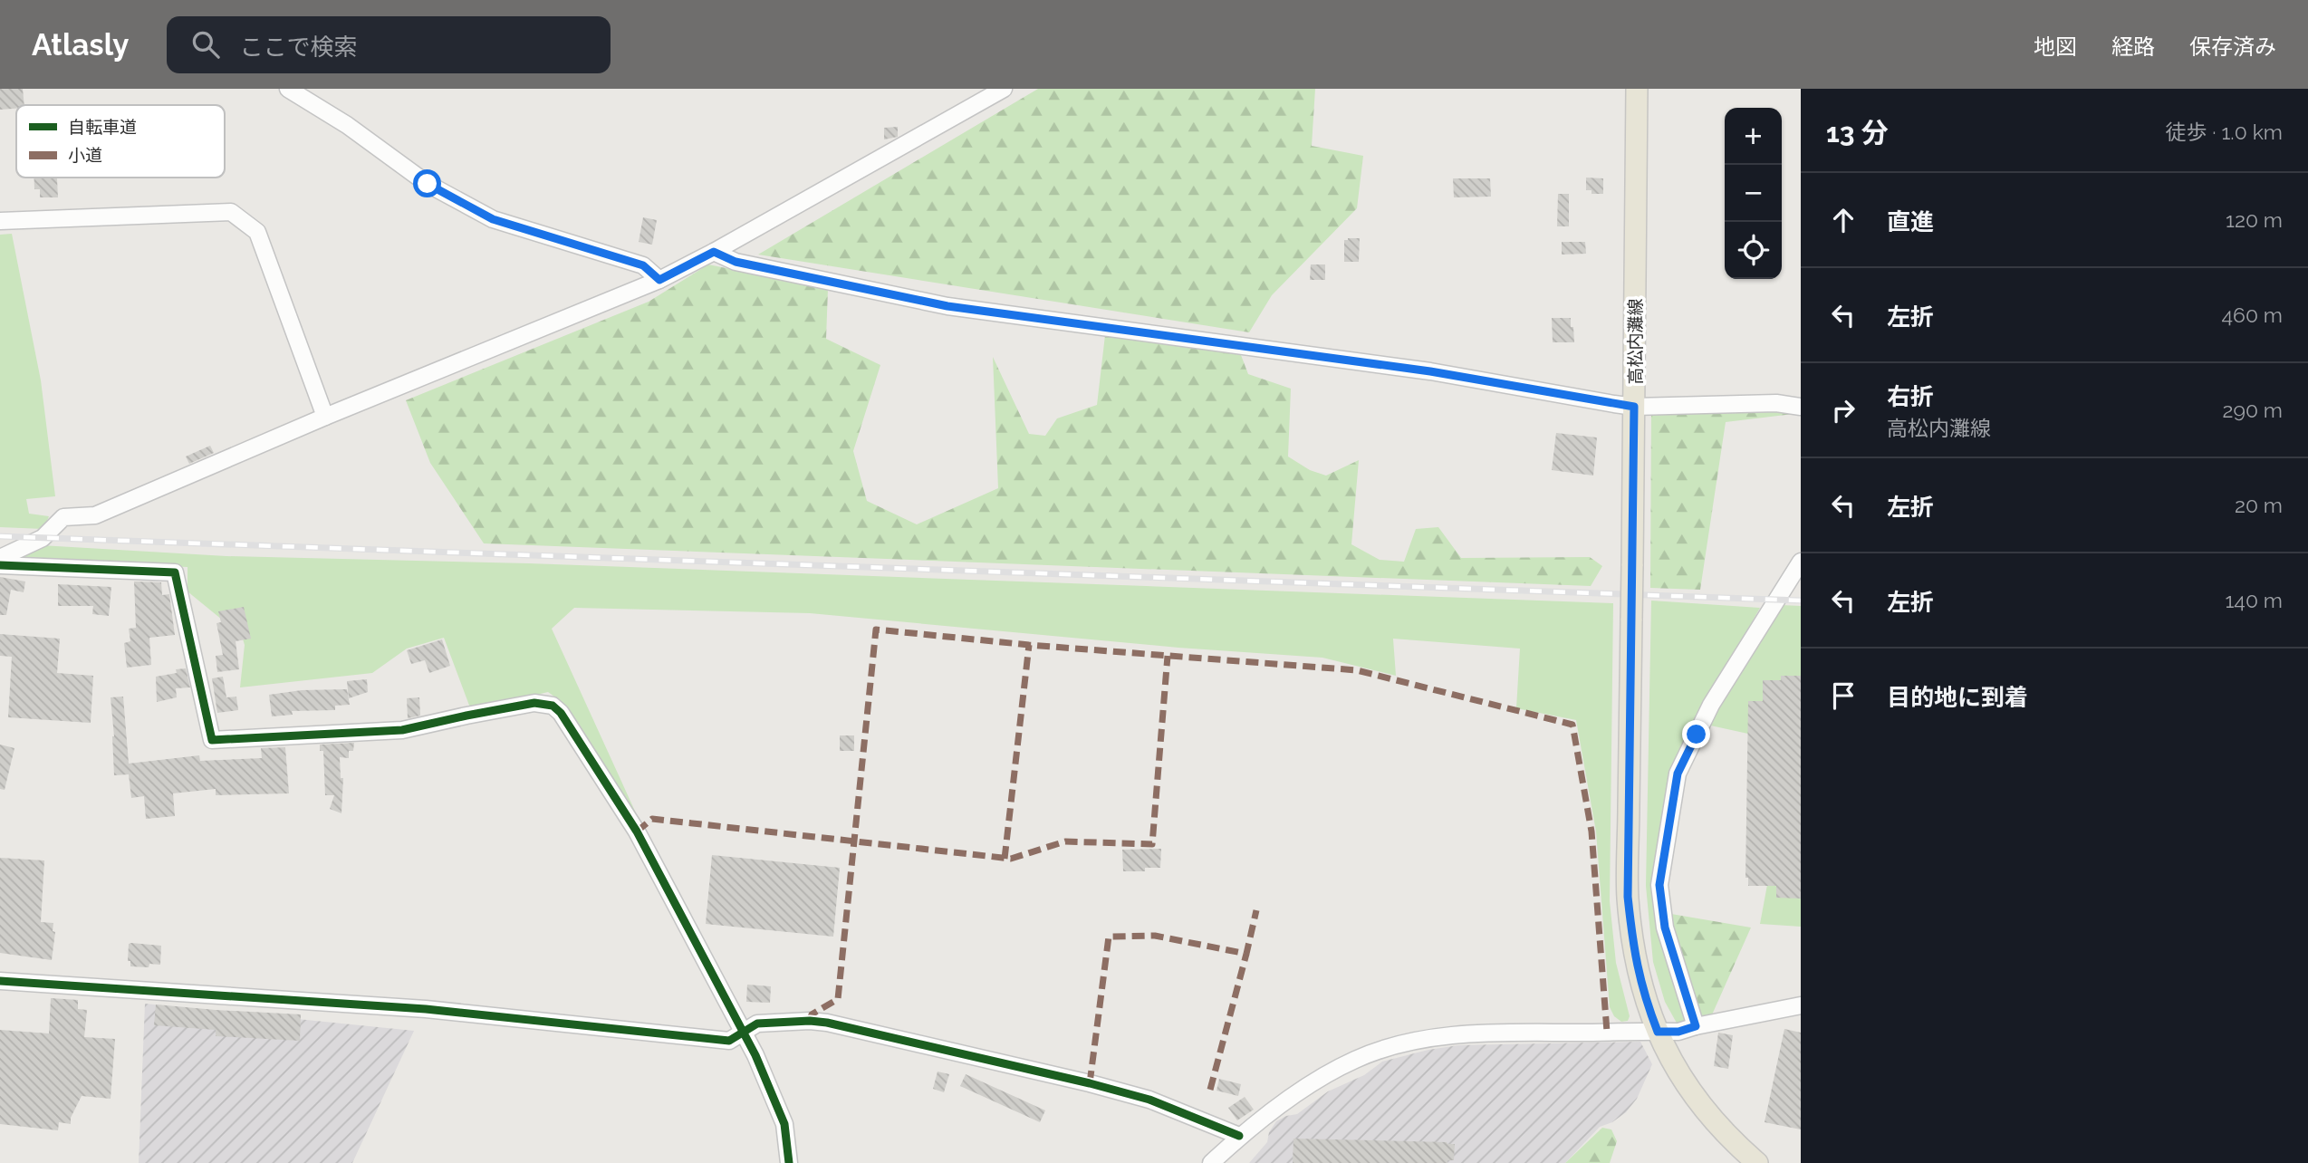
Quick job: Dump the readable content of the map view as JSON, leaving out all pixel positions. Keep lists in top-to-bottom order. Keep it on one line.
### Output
{"streets":{"main road":["高松内灘線"]},"legend":["自転車道","小道"],"page":{"header":"Atlasly","search":"ここで検索","nav":["地図","経路","保存済み"],"heading":["13 分","徒歩 · 1.0 km"],"map_buttons":["+","−"],"list":[["直進","120 m"],["左折","460 m"],["右折","高松内灘線","290 m"],["左折","20 m"],["左折","140 m"],"目的地に到着"]}}
